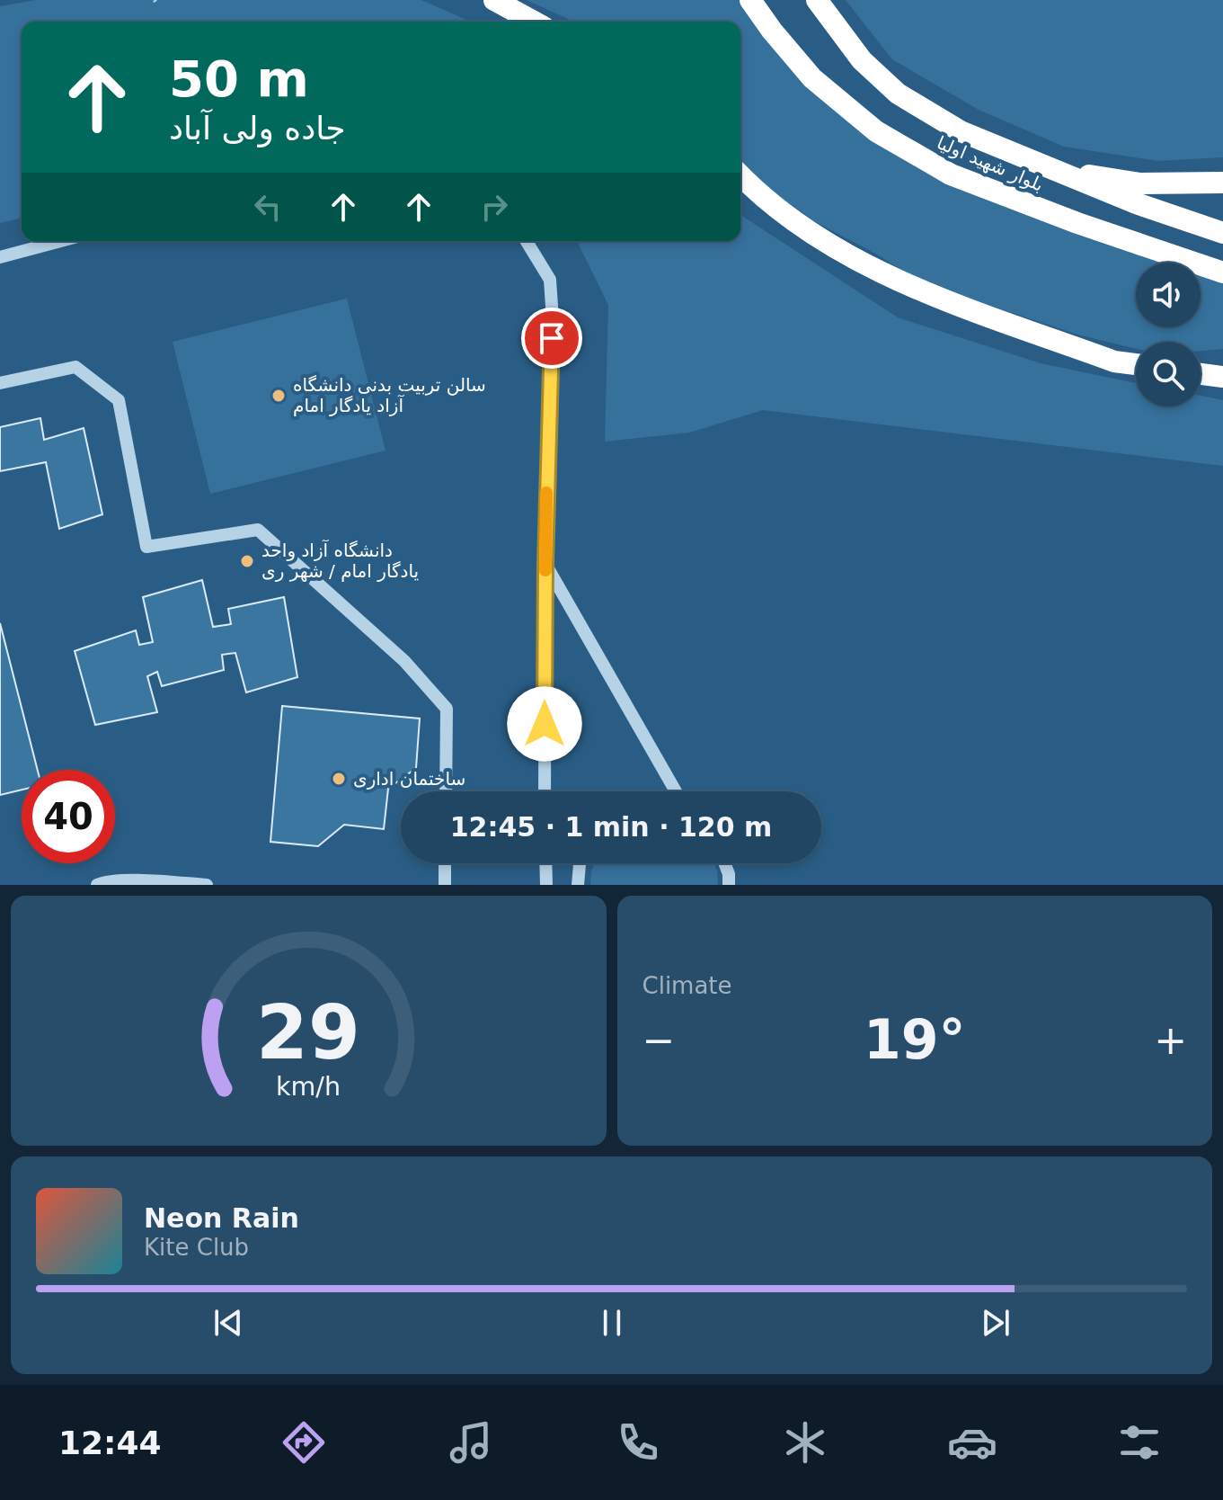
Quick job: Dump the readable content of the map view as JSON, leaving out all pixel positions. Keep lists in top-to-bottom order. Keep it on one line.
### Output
{"streets":{"highway":["بلوار شهید اوليا"]},"places":["سالن تربیت بدنی دانشگاه آزاد یادگار امام","دانشگاه آزاد واحد یادگار امام / شهر ری","ساختمان اداری"],"page":{"turn":["50 m","جاده ولی آباد"],"limit":"40","trip":"12:45 · 1 min · 120 m","tile":"Climate","heat":["−","19°","+"],"song":["Neon Rain","Kite Club"],"tabs":"12:44","gauge":["29","km/h"]}}
